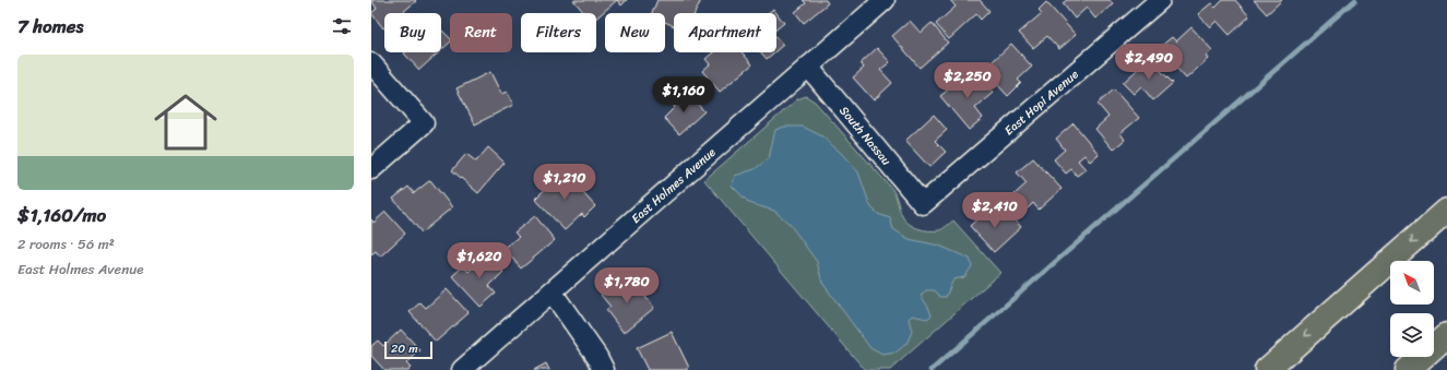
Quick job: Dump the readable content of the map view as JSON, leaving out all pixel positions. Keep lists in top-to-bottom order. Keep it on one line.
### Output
{"streets":{"street":["East Hopi Avenue","South Nassau","East Holmes Avenue"]},"crossings":[["East Hopi Avenue","South Nassau"],["South Nassau","East Holmes Avenue"]],"scale_bar":"20 m","north":"top left","page":{"heading":"7 homes","chip":["Buy","Rent","Filters","New","Apartment"],"price":["$2,490","$2,250","$1,160","$1,210","$2,410","$1,620","$1,780"],"list":[{"name":"$1,160/mo","note":"2 rooms · 56 m² · East Holmes Avenue"}],"scale":"20 m"}}
